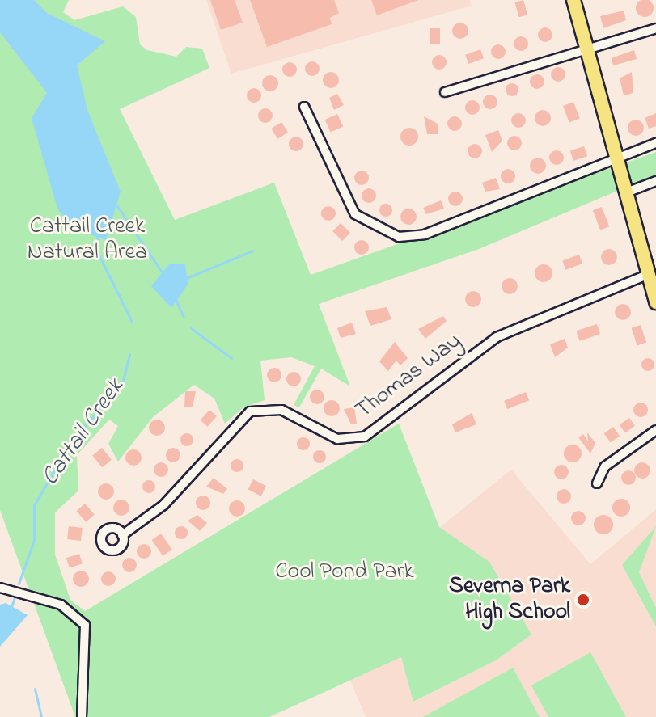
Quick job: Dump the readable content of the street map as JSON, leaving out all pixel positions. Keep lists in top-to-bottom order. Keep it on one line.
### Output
{"streets":{"street":["Thomas Way"]},"water":["Cattail Creek"],"parks":["Cattail Creek Natural Area","Cool Pond Park"],"places":["Severna Park High School"]}
